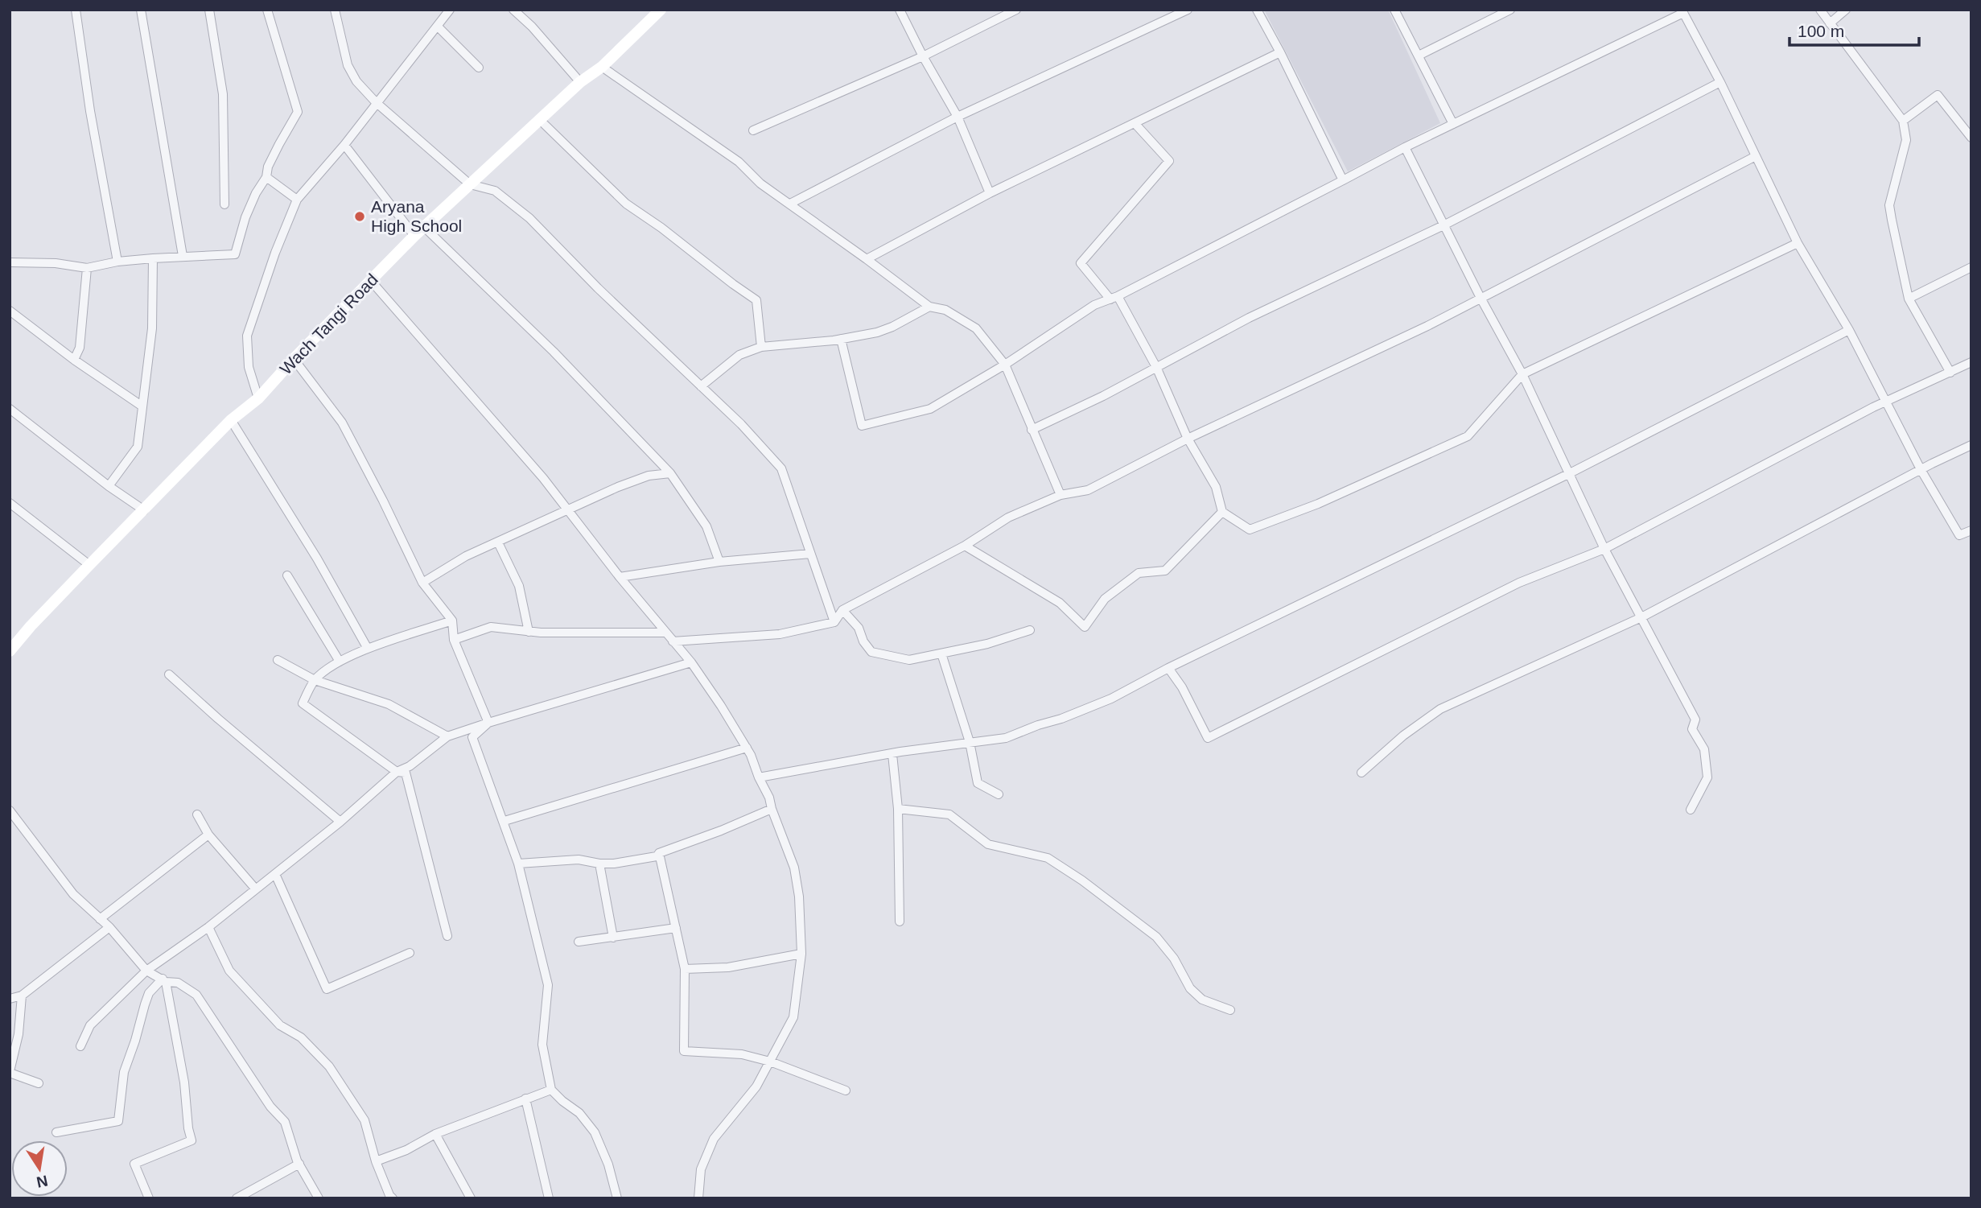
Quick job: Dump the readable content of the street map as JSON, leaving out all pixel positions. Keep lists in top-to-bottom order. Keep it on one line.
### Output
{"streets":{"main road":["Wach Tangi Road"]},"places":["Aryana High School"],"scale_bar":"100 m","north":"bottom"}
